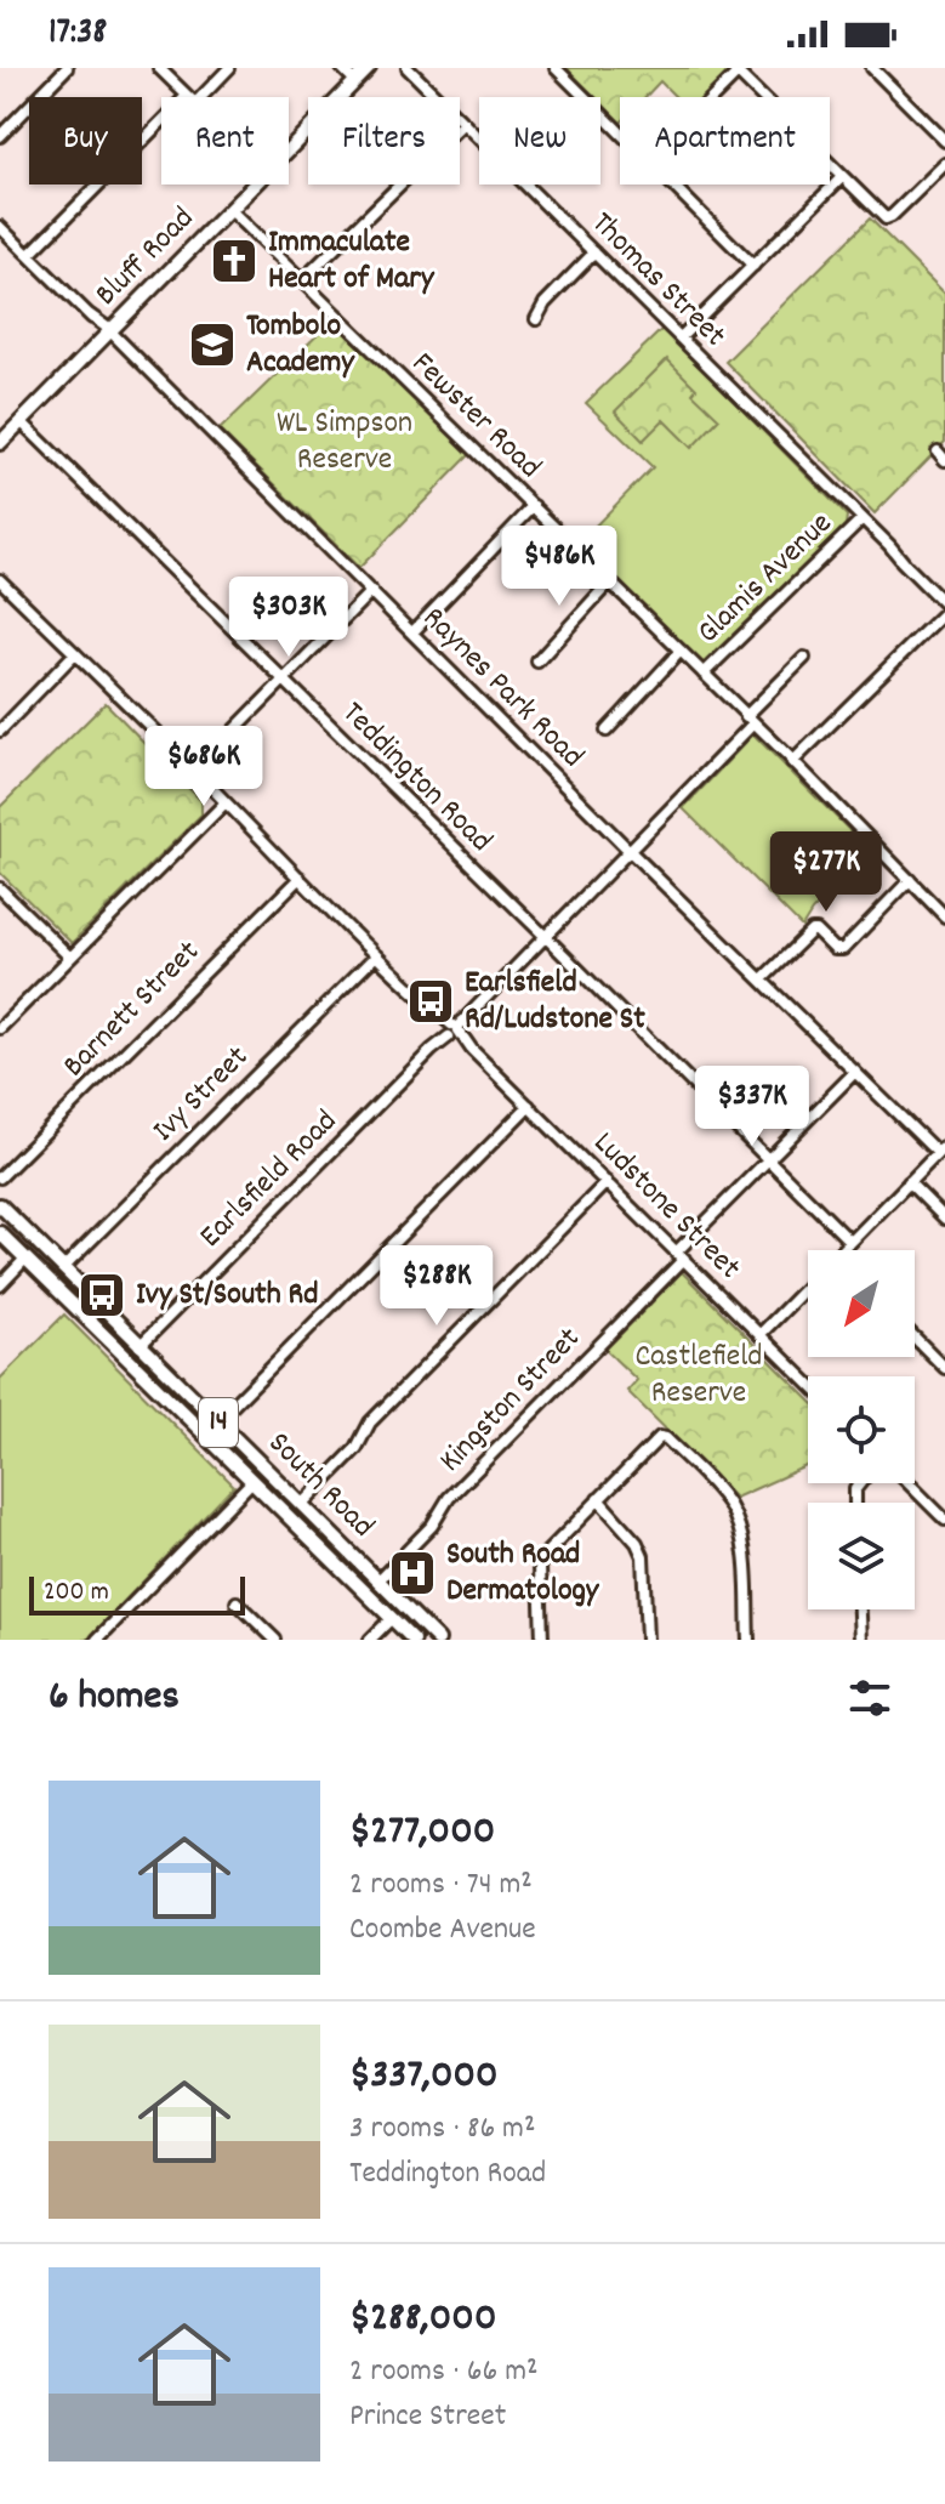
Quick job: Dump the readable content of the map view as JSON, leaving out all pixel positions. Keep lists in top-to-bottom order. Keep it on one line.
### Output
{"streets":{"main road":["Bluff Road","14","South Road"],"street":["Thomas Street","Fewster Road","Glamis Avenue","Raynes Park Road","Teddington Road","Barnett Street","Ivy Street","Earlsfield Road","Ludstone Street","Kingston Street"]},"crossings":[["Bluff Road","Fewster Road"],["Bluff Road","Raynes Park Road"],["Bluff Road","Teddington Road"],["Thomas Street","Glamis Avenue"],["Fewster Road","Glamis Avenue"],["Fewster Road","Earlsfield Road"],["Raynes Park Road","Earlsfield Road"],["Raynes Park Road","Kingston Street"],["Teddington Road","Earlsfield Road"],["Teddington Road","Kingston Street"],["Barnett Street","Ludstone Street"],["Ivy Street","Ludstone Street"],["Ivy Street","South Road"],["Earlsfield Road","Ludstone Street"],["Earlsfield Road","South Road"],["Ludstone Street","Kingston Street"],["Kingston Street","South Road"]],"parks":["WL Simpson Reserve","Castlefield Reserve"],"places":{"church":["Immaculate Heart of Mary"],"school or university":["Tombolo Academy"],"bus stop":["Earlsfield Rd/Ludstone St","Ivy St/South Rd"],"hospital":["South Road Dermatology"]},"scale_bar":"200 m","north":"bottom left","page":{"status":"17:38","chip":["Buy","Rent","Filters","New","Apartment"],"price":["$486K","$303K","$686K","$277K","$337K","$288K"],"scale":"200 m","heading":"6 homes","list":[{"name":"$277,000","note":"2 rooms · 74 m² · Coombe Avenue"},{"name":"$337,000","note":"3 rooms · 86 m² · Teddington Road"},{"name":"$288,000","note":"2 rooms · 66 m² · Prince Street"}]}}
